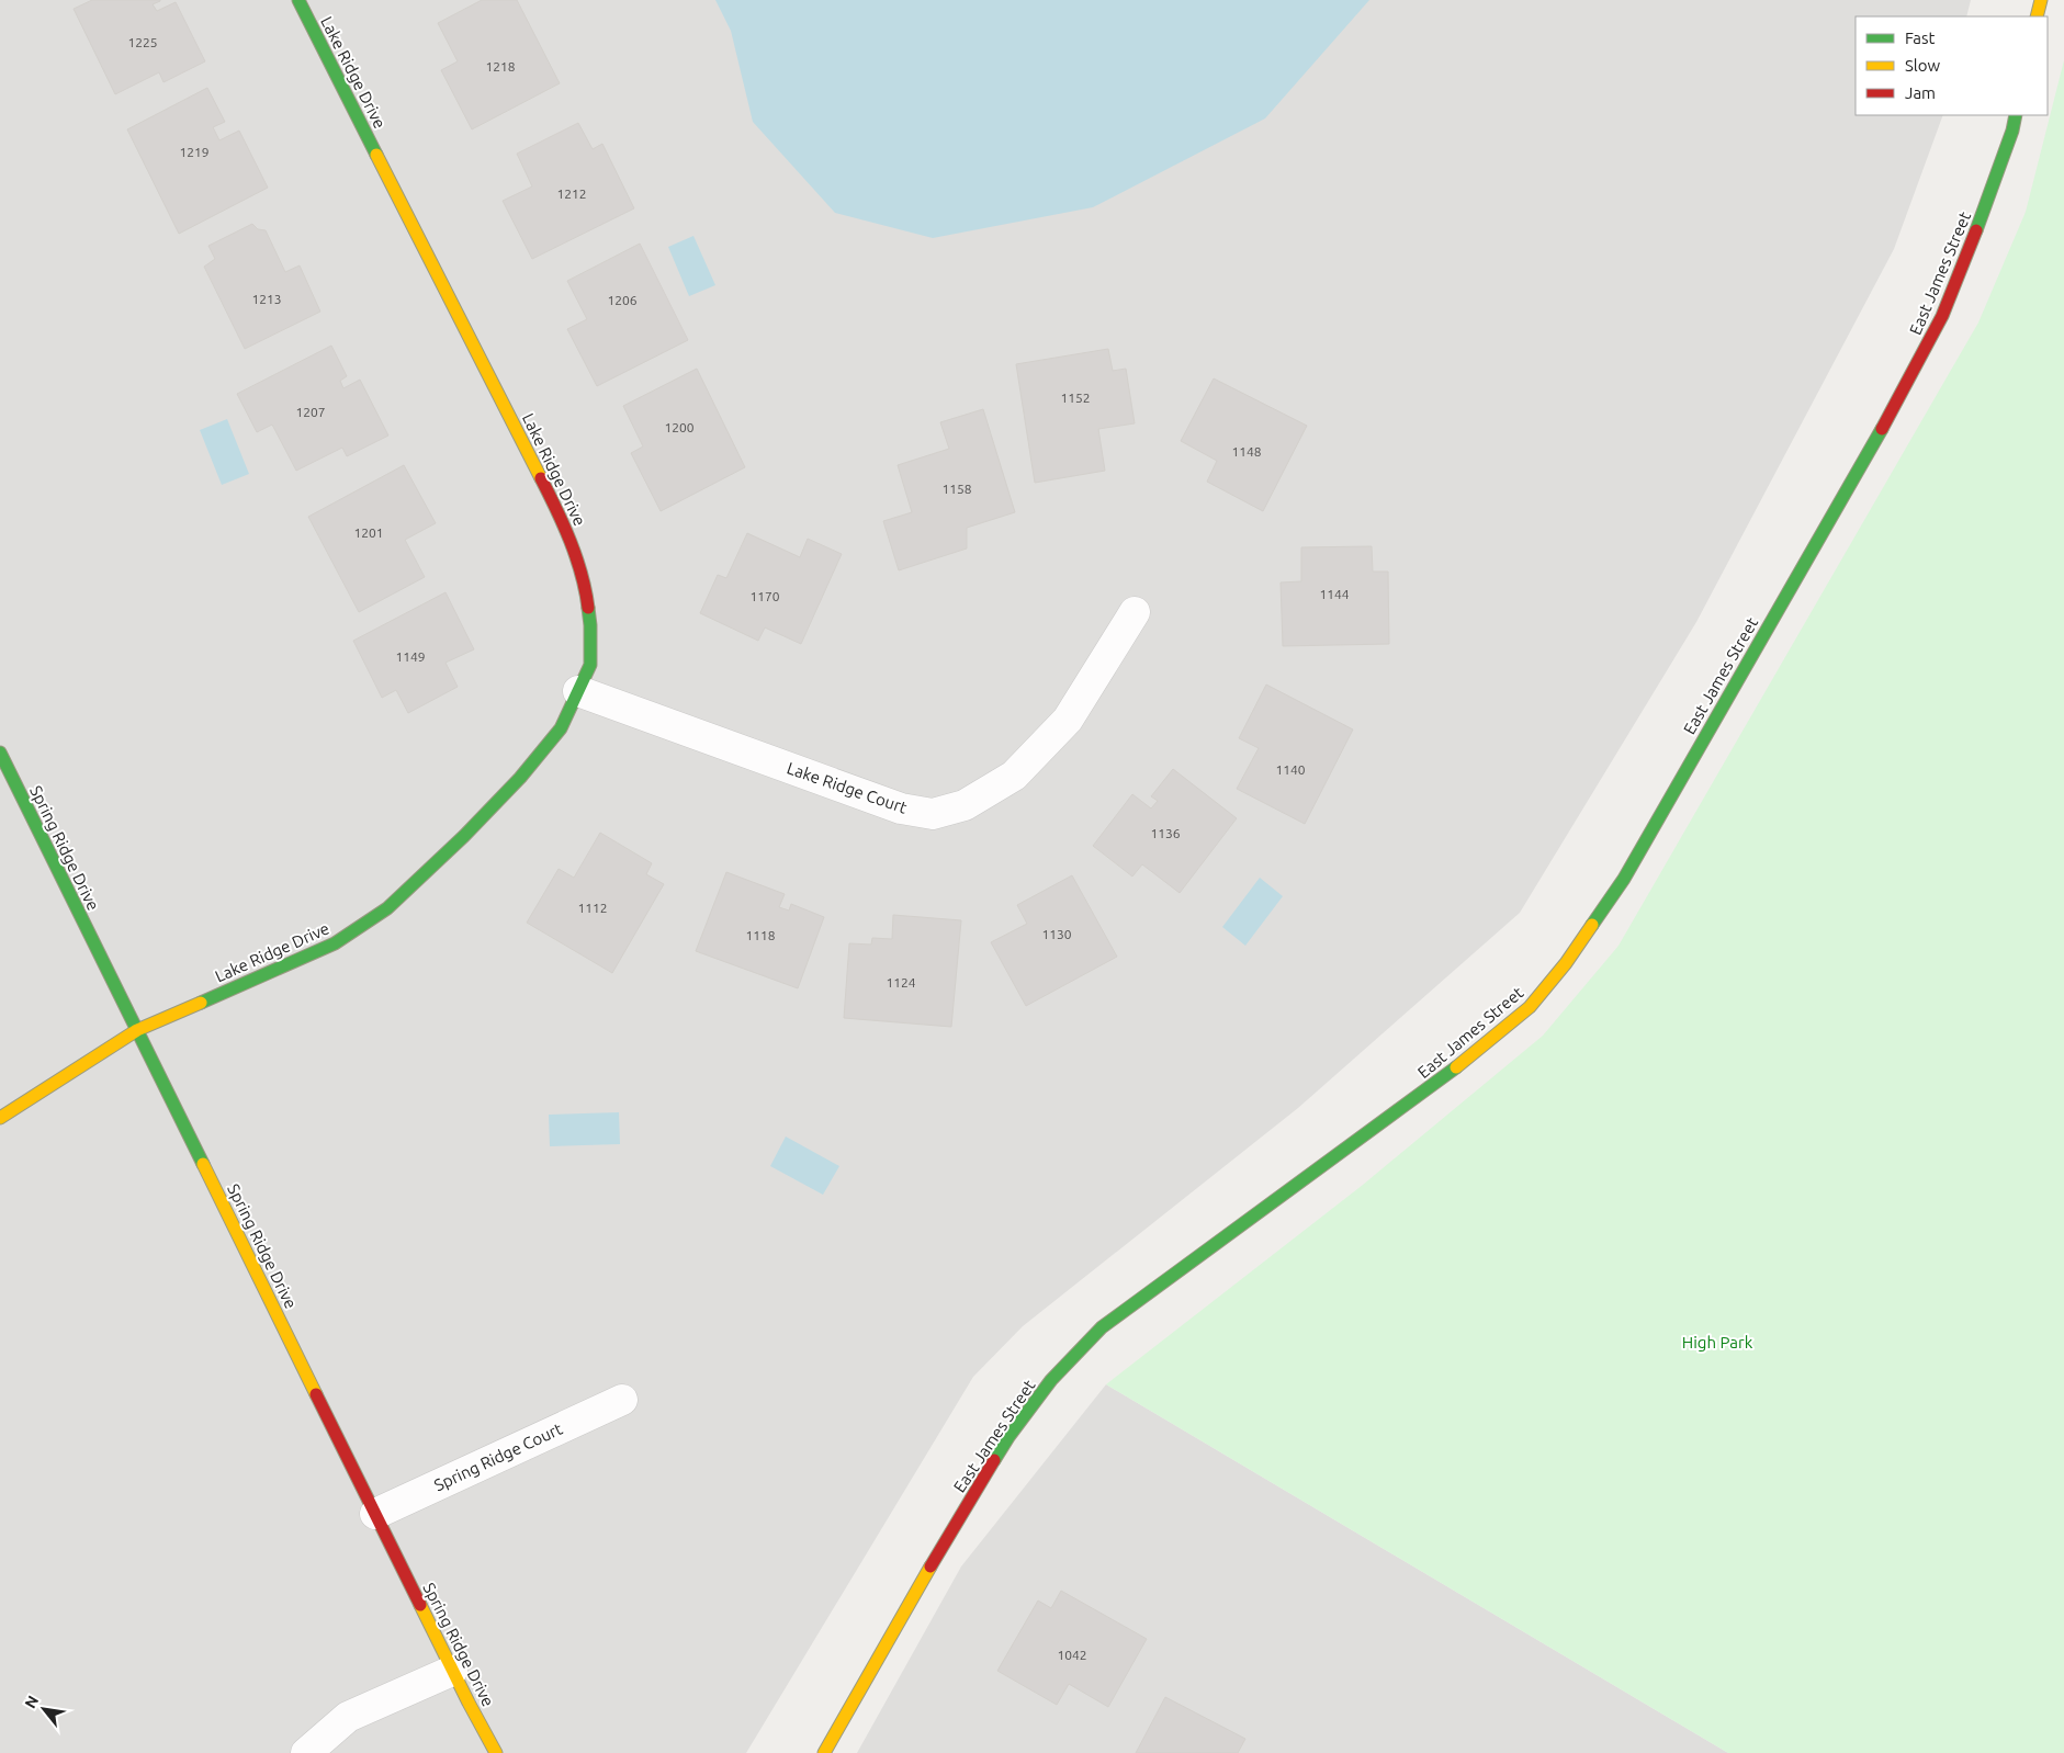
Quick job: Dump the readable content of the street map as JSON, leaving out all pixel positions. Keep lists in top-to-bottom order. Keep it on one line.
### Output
{"streets":{"street":["Lake Ridge Drive","East James Street","Lake Ridge Court","Spring Ridge Drive","Spring Ridge Court"]},"crossings":[["Lake Ridge Drive","Lake Ridge Court"],["Lake Ridge Drive","Spring Ridge Drive"],["Spring Ridge Drive","Spring Ridge Court"]],"parks":["High Park"],"house_numbers":["1225","1218","1219","1212","1213","1206","1152","1207","1200","1148","1158","1201","1144","1170","1149","1140","1136","1112","1130","1118","1124","1042"],"legend":["Fast","Slow","Jam"],"north":"top left"}
